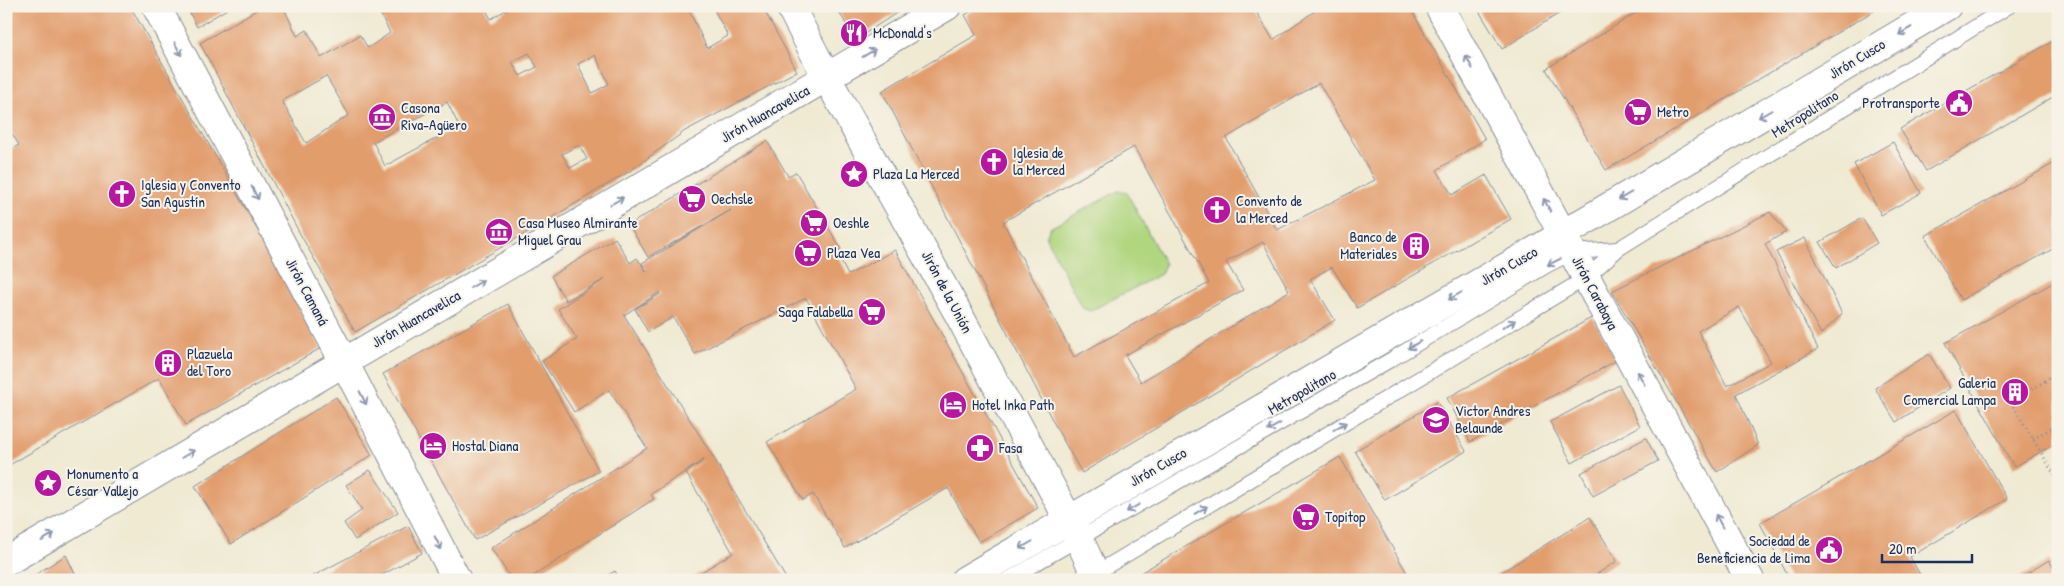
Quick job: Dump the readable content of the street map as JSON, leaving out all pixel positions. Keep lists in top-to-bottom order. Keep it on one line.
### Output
{"streets":{"street":["Jirón Cusco","Jirón Huancavelica","Jirón Camaná","Jirón de la Unión","Jirón Carabaya"],"lane":["Metropolitano"]},"crossings":[["Jirón Cusco","Metropolitano"],["Jirón Cusco","Jirón de la Unión"],["Jirón Cusco","Jirón Carabaya"],["Jirón Huancavelica","Jirón Camaná"],["Jirón Huancavelica","Jirón de la Unión"],["Metropolitano","Jirón de la Unión"],["Metropolitano","Jirón Carabaya"]],"one_way":["Jirón Cusco","Jirón Huancavelica","Metropolitano","Jirón Camaná","Jirón Carabaya"],"places":{"restaurant":["McDonald's"],"public building":["Protransporte","Sociedad de Beneficiencia de Lima"],"supermarket":["Metro","Oechsle","Oeshle","Plaza Vea","Saga Falabella","Topitop"],"museum":["Casona Riva-Agüero","Casa Museo Almirante Miguel Grau"],"church":["Iglesia de la Merced","Iglesia y Convento San Agustín","Convento de la Merced"],"place":["Plaza La Merced","Monumento a César Vallejo"],"building":["Banco de Materiales","Plazuela del Toro","Galeria Comercial Lampa"],"hotel":["Hotel Inka Path","Hostal Diana"],"school or university":["Victor Andres Belaunde"],"pharmacy":["Fasa"]},"scale_bar":"20 m"}
